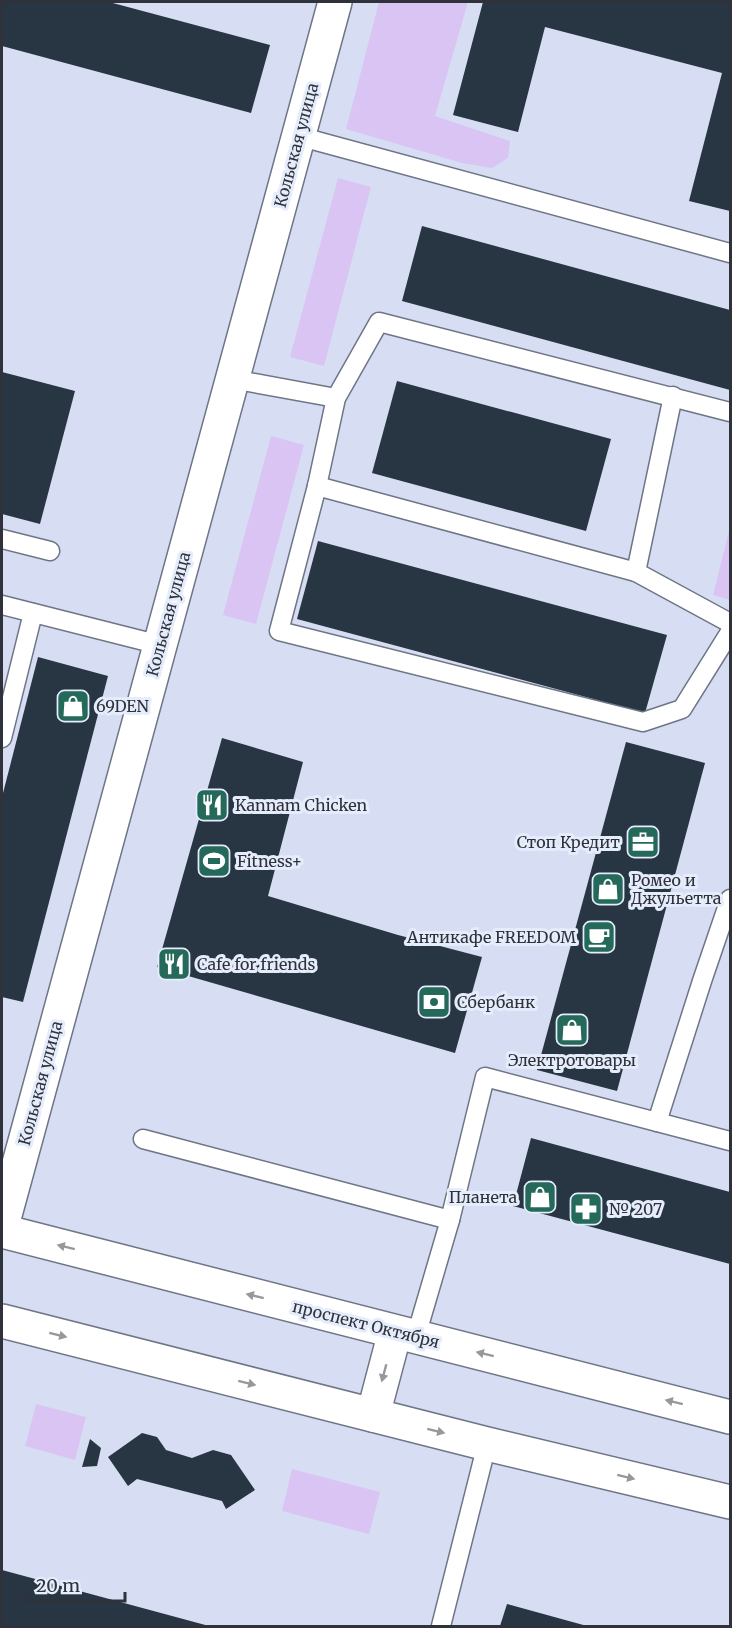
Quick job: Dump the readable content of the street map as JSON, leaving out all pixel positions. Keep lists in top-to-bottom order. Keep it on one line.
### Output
{"streets":{"main road":["Кольская улица","проспект Октября"]},"crossings":[["Кольская улица","проспект Октября"]],"places":{"shop":["69DEN","Ромео и Джульетта","Электротовары","Планета"],"restaurant":["Kannam Chicken","Cafe for friends"],"office":["Стоп Кредит"],"sports":["Fitness+"],"cafe":["Антикафе FREEDOM"],"bank":["Сбербанк"],"pharmacy":["№ 207"]},"scale_bar":"20 m"}
